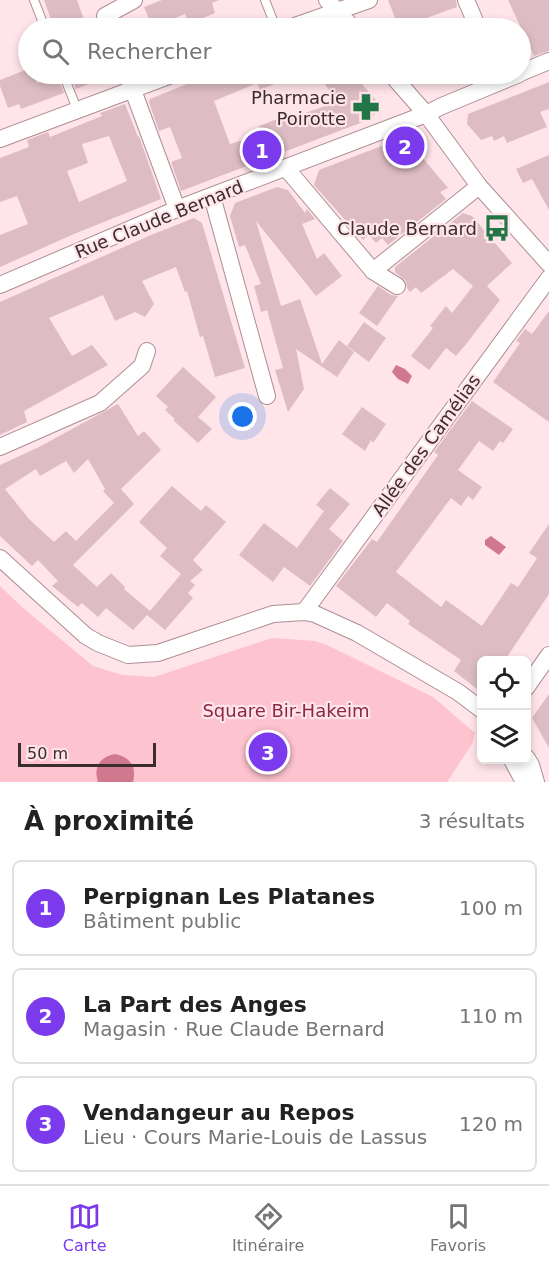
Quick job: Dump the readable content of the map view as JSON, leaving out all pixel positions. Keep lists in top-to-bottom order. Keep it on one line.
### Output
{"streets":{"street":["Rue Claude Bernard","Allée des Camélias"]},"parks":["Square Bir-Hakeim"],"places":{"pharmacy":["Pharmacie Poirotte"],"bus stop":["Claude Bernard"]},"scale_bar":"50 m","page":{"search":"Rechercher","pins":["2","1","3"],"scale":"50 m","heading":["À proximité","3 résultats"],"list":[{"mark":"1","name":"Perpignan Les Platanes","note":"Bâtiment public","value":"100 m"},{"mark":"2","name":"La Part des Anges","note":"Magasin · Rue Claude Bernard","value":"110 m"},{"mark":"3","name":"Vendangeur au Repos","note":"Lieu · Cours Marie-Louis de Lassus","value":"120 m"}],"nav":["Carte","Itinéraire","Favoris"]}}
